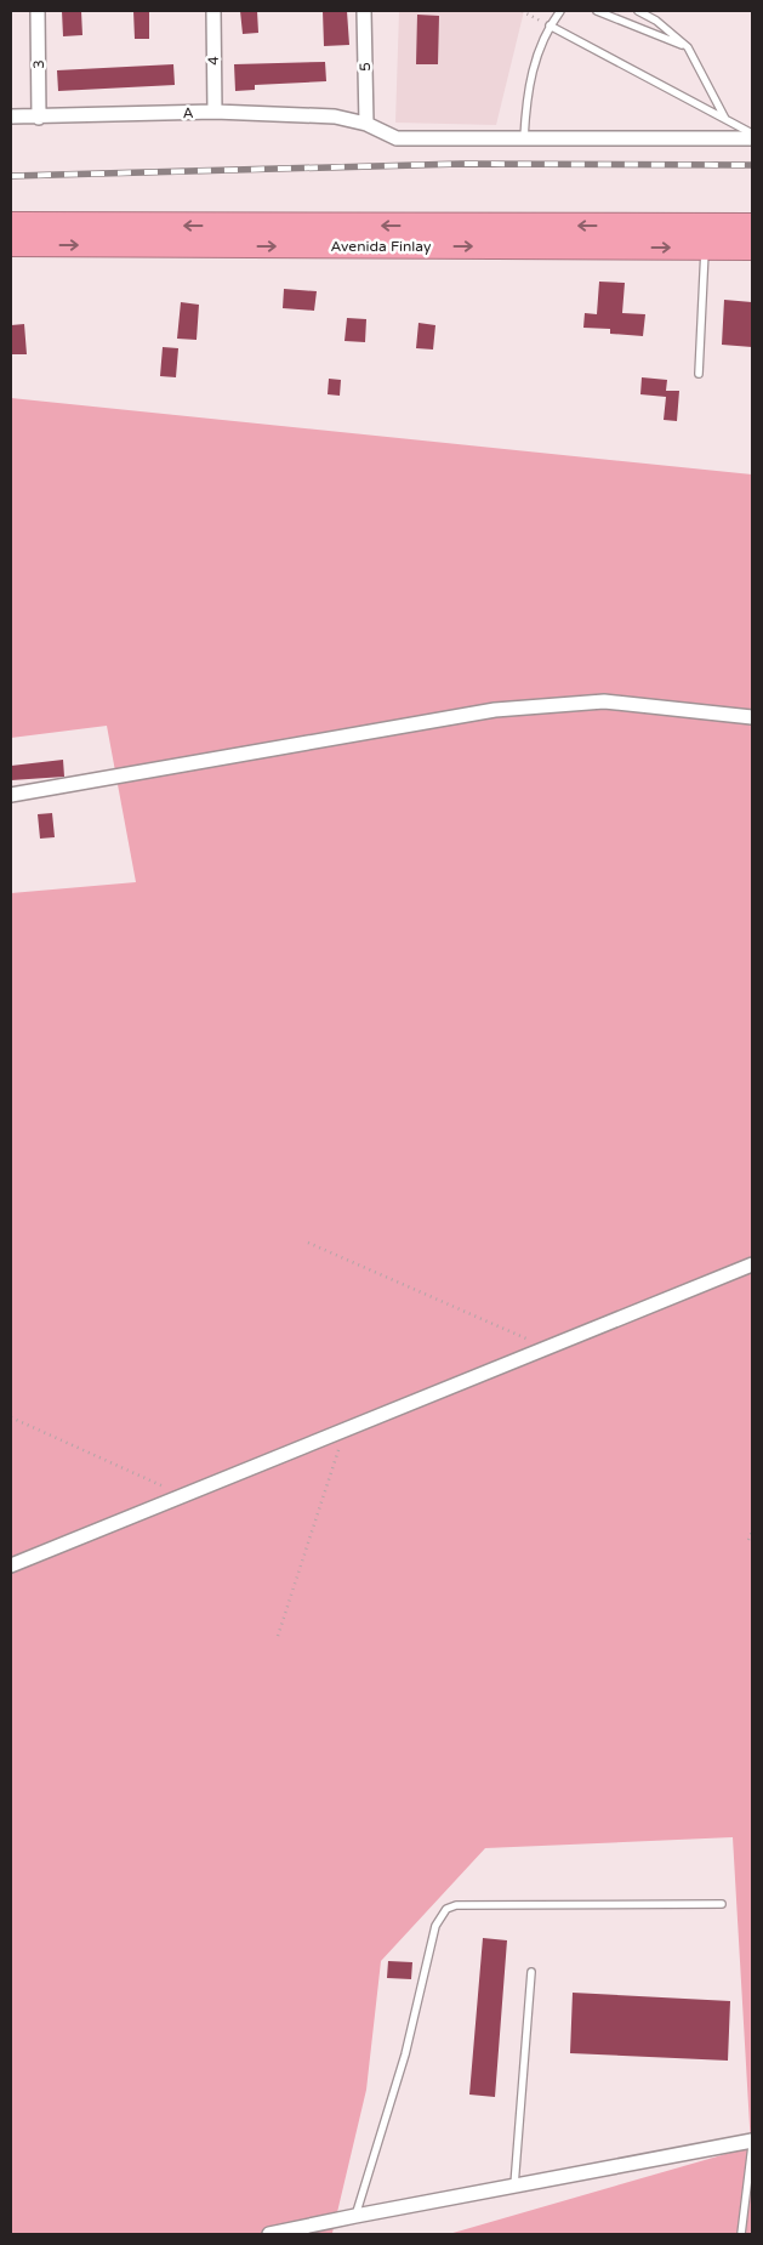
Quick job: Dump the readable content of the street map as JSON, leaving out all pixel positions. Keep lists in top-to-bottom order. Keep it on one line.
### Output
{"streets":{"highway":["Avenida Finlay"],"street":["4","3","5","A"]},"crossings":[["4","A"],["3","A"],["5","A"]]}
